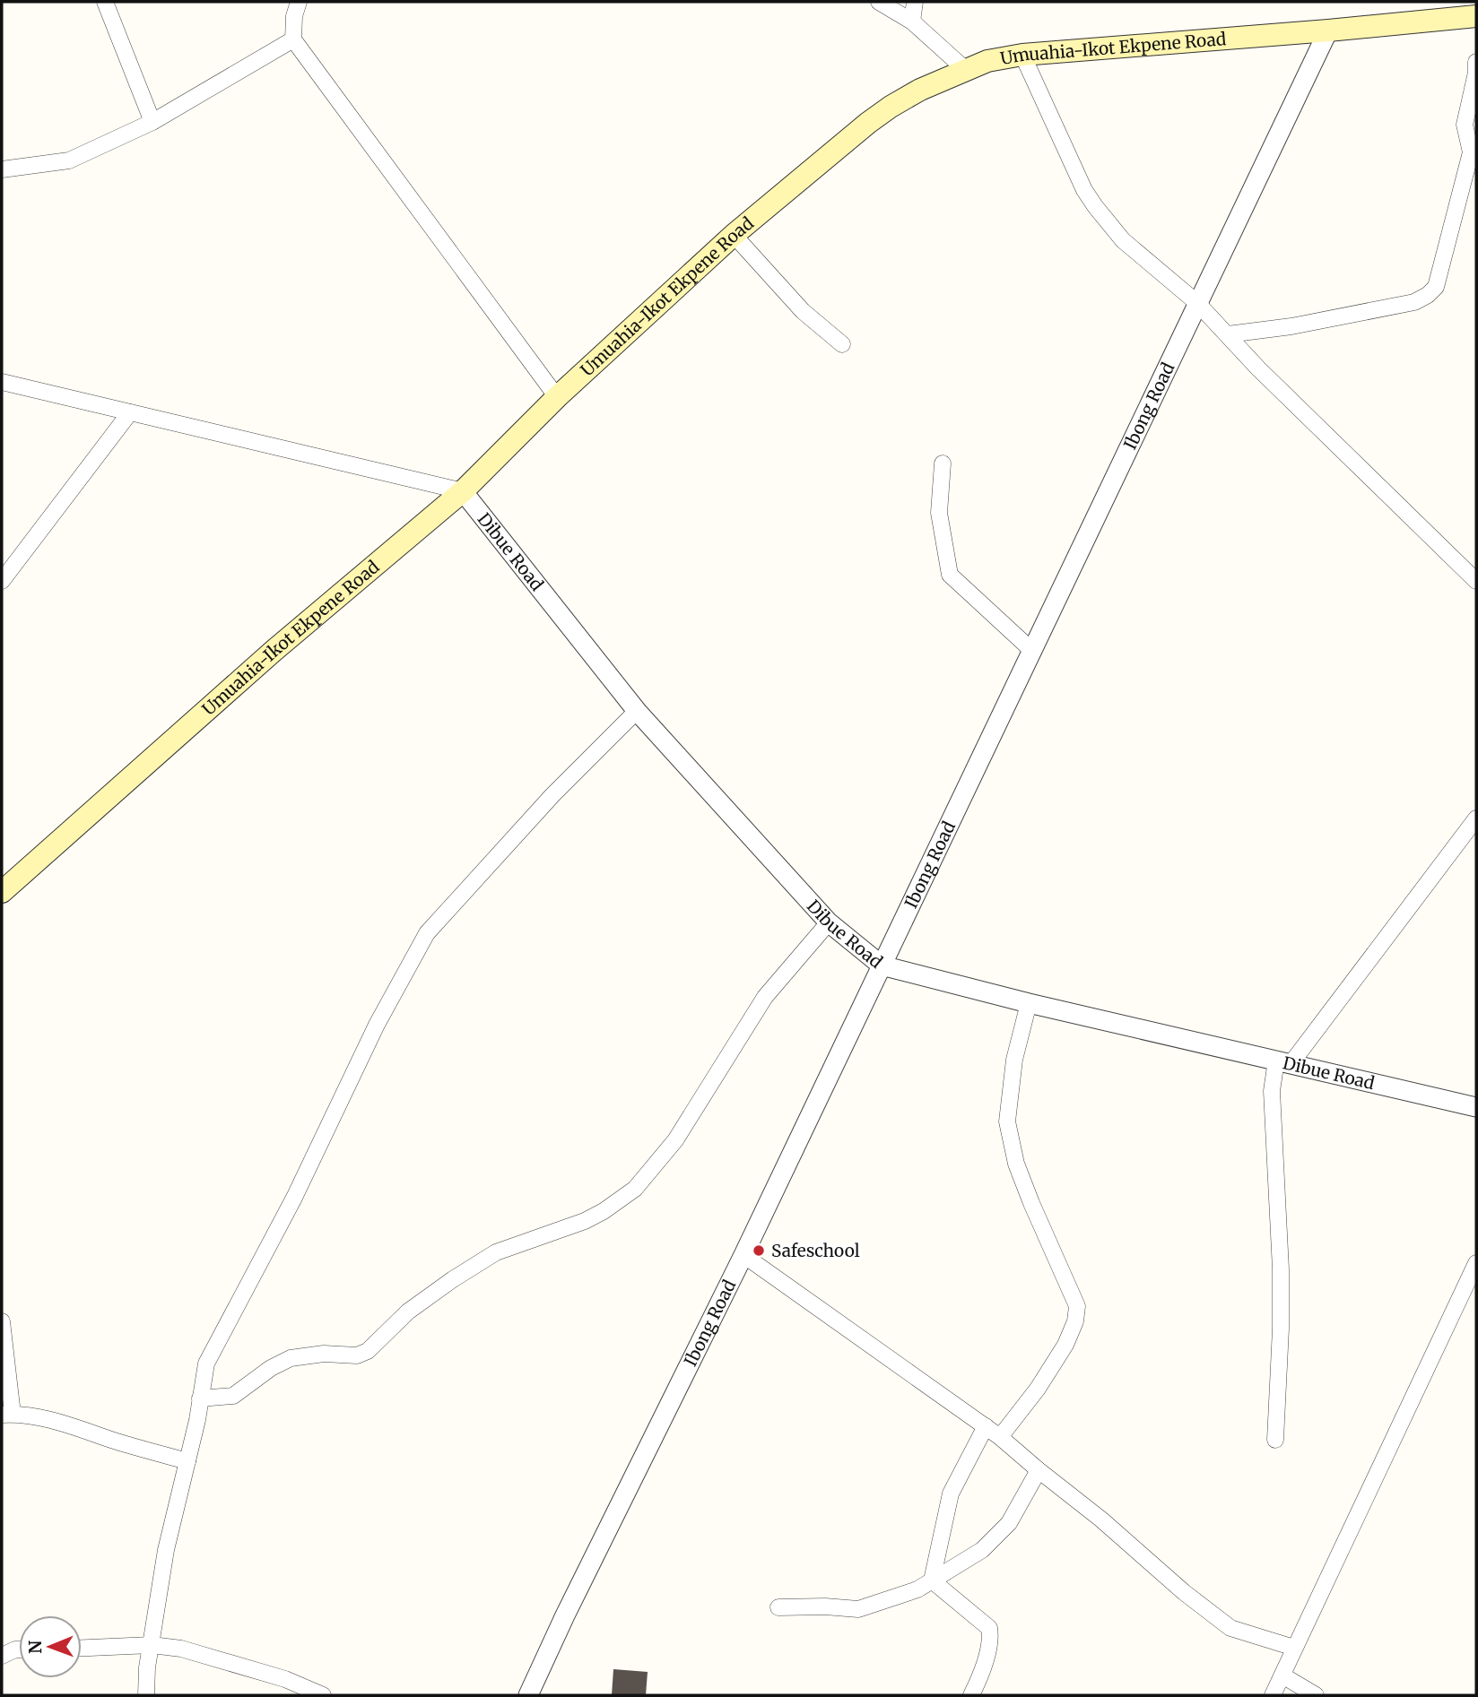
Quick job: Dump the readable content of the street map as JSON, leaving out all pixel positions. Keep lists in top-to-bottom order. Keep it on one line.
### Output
{"streets":{"main road":["Umuahia-Ikot Ekpene Road"],"street":["Ibong Road","Dibue Road"]},"crossings":[["Umuahia-Ikot Ekpene Road","Ibong Road"],["Umuahia-Ikot Ekpene Road","Dibue Road"],["Ibong Road","Dibue Road"]],"places":["Safeschool"],"north":"left"}
